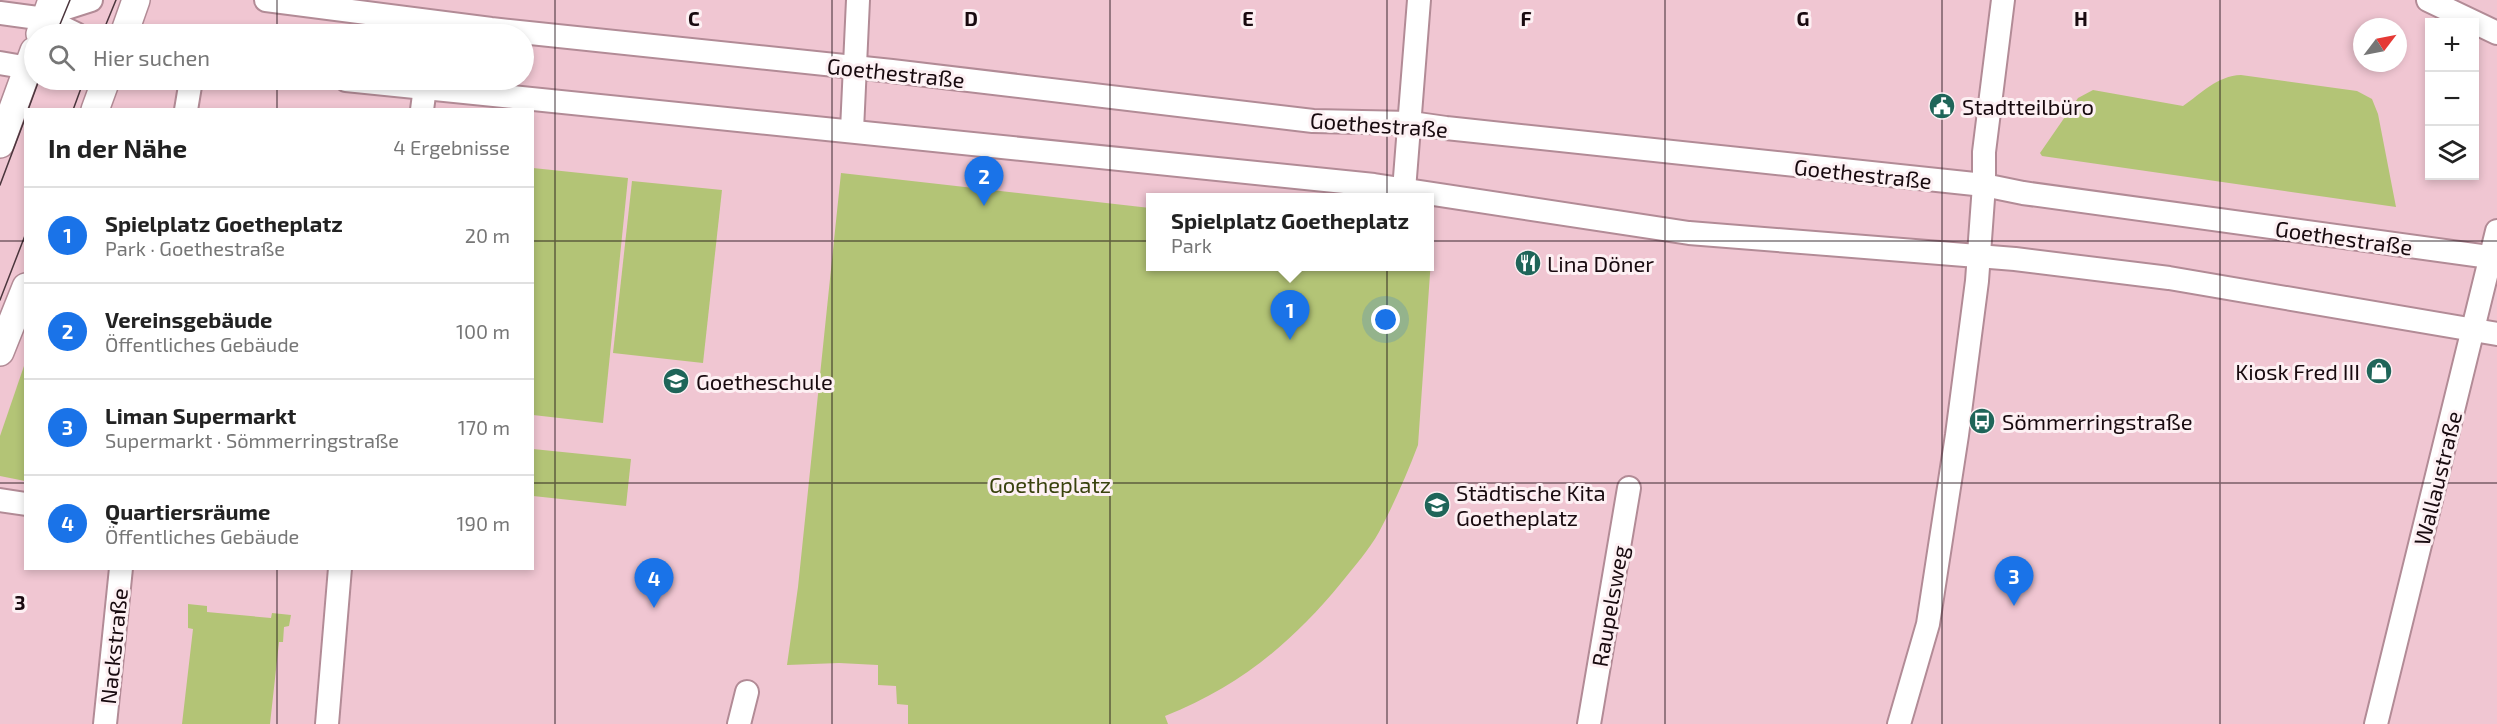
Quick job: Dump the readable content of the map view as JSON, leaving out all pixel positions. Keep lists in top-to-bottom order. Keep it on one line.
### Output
{"streets":{"street":["Goethestraße","Wallaustraße","Raupelsweg","Nackstraße"]},"crossings":[["Goethestraße","Wallaustraße"]],"parks":["Goetheplatz"],"places":{"public building":["Stadtteilbüro"],"restaurant":["Lina Döner"],"shop":["Kiosk Fred III"],"school or university":["Goetheschule","Städtische Kita Goetheplatz"],"bus stop":["Sömmerringstraße"]},"north":"top right","page":{"map_buttons":["+","−"],"search":"Hier suchen","heading":["In der Nähe","4 Ergebnisse"],"pins":["2","1","3","4"],"list":[{"mark":"1","name":"Spielplatz Goetheplatz","note":"Park · Goethestraße","value":"20 m"},{"mark":"2","name":"Vereinsgebäude","note":"Öffentliches Gebäude","value":"100 m"},{"mark":"3","name":"Liman Supermarkt","note":"Supermarkt · Sömmerringstraße","value":"170 m"},{"mark":"4","name":"Quartiersräume","note":"Öffentliches Gebäude","value":"190 m"}],"popup":["Spielplatz Goetheplatz","Park"]},"grid":{"columns":["C","D","E","F","G","H"],"rows":["3"]}}
